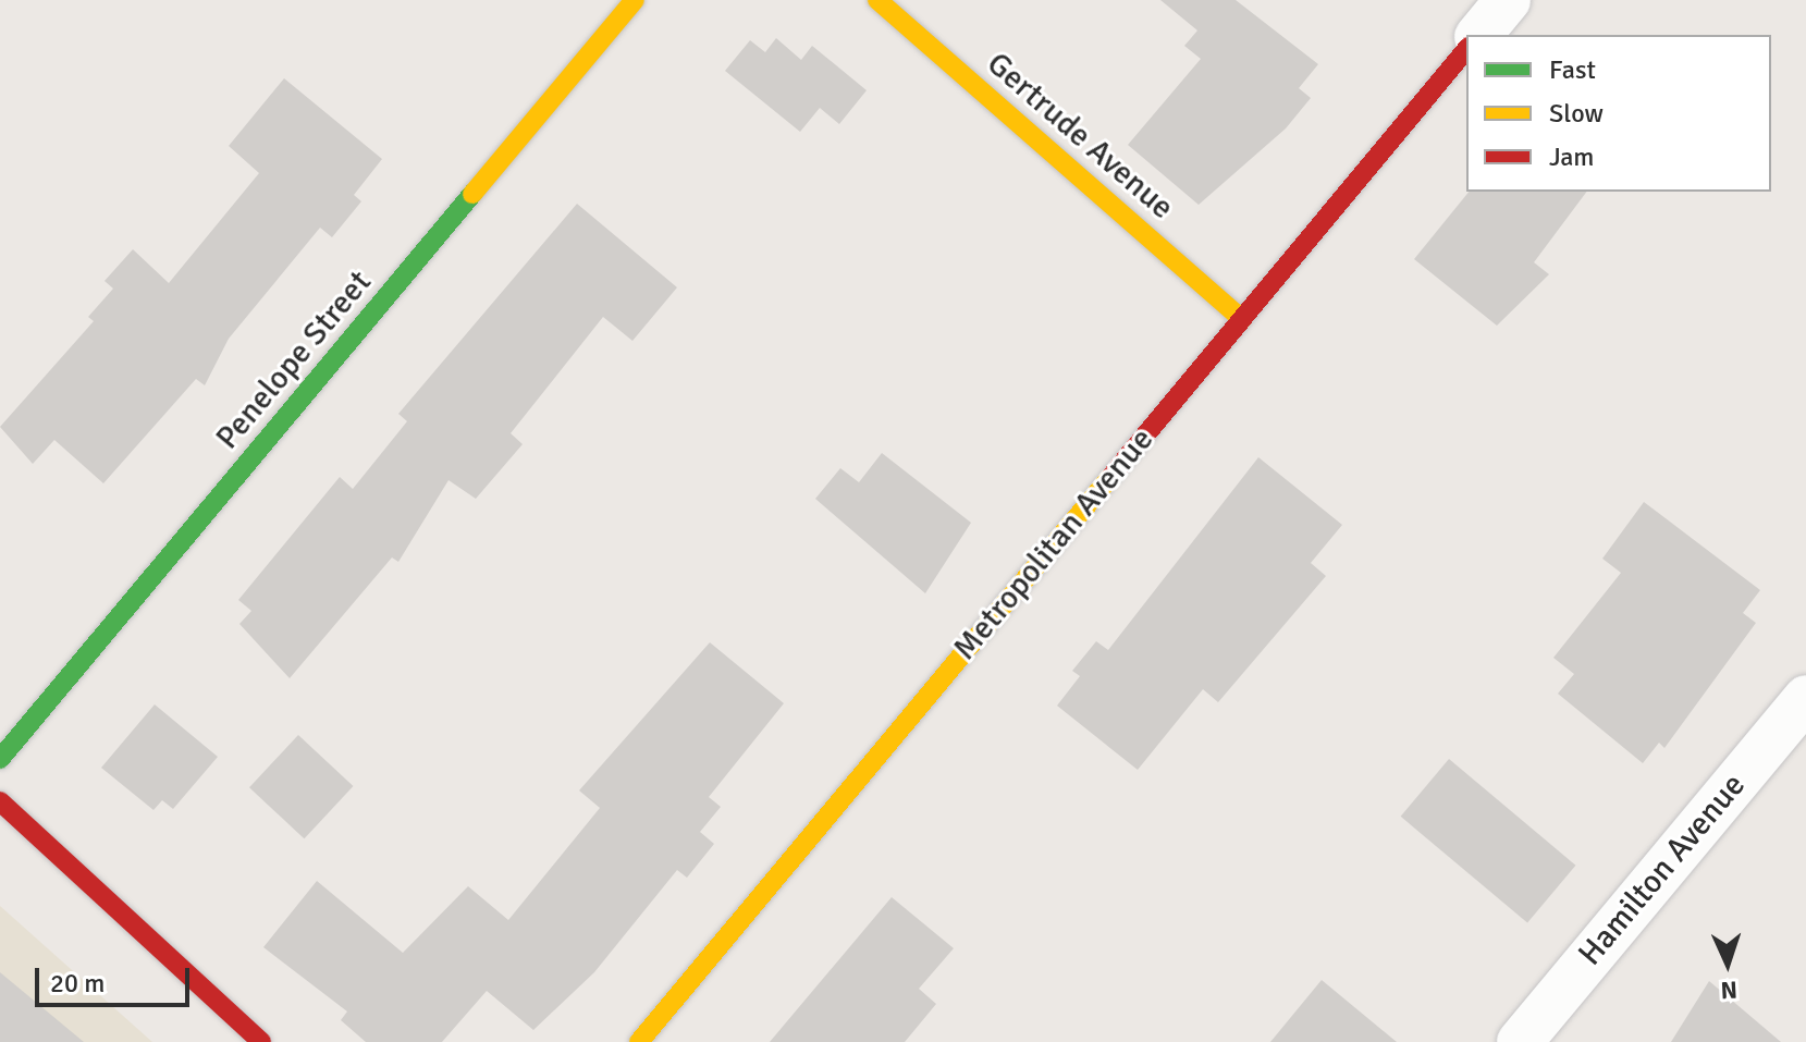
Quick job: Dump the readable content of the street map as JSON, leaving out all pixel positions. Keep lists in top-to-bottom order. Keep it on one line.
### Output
{"streets":{"street":["Gertrude Avenue","Penelope Street","Metropolitan Avenue","Hamilton Avenue"]},"crossings":[["Gertrude Avenue","Metropolitan Avenue"]],"legend":["Fast","Slow","Jam"],"scale_bar":"20 m","north":"bottom"}
